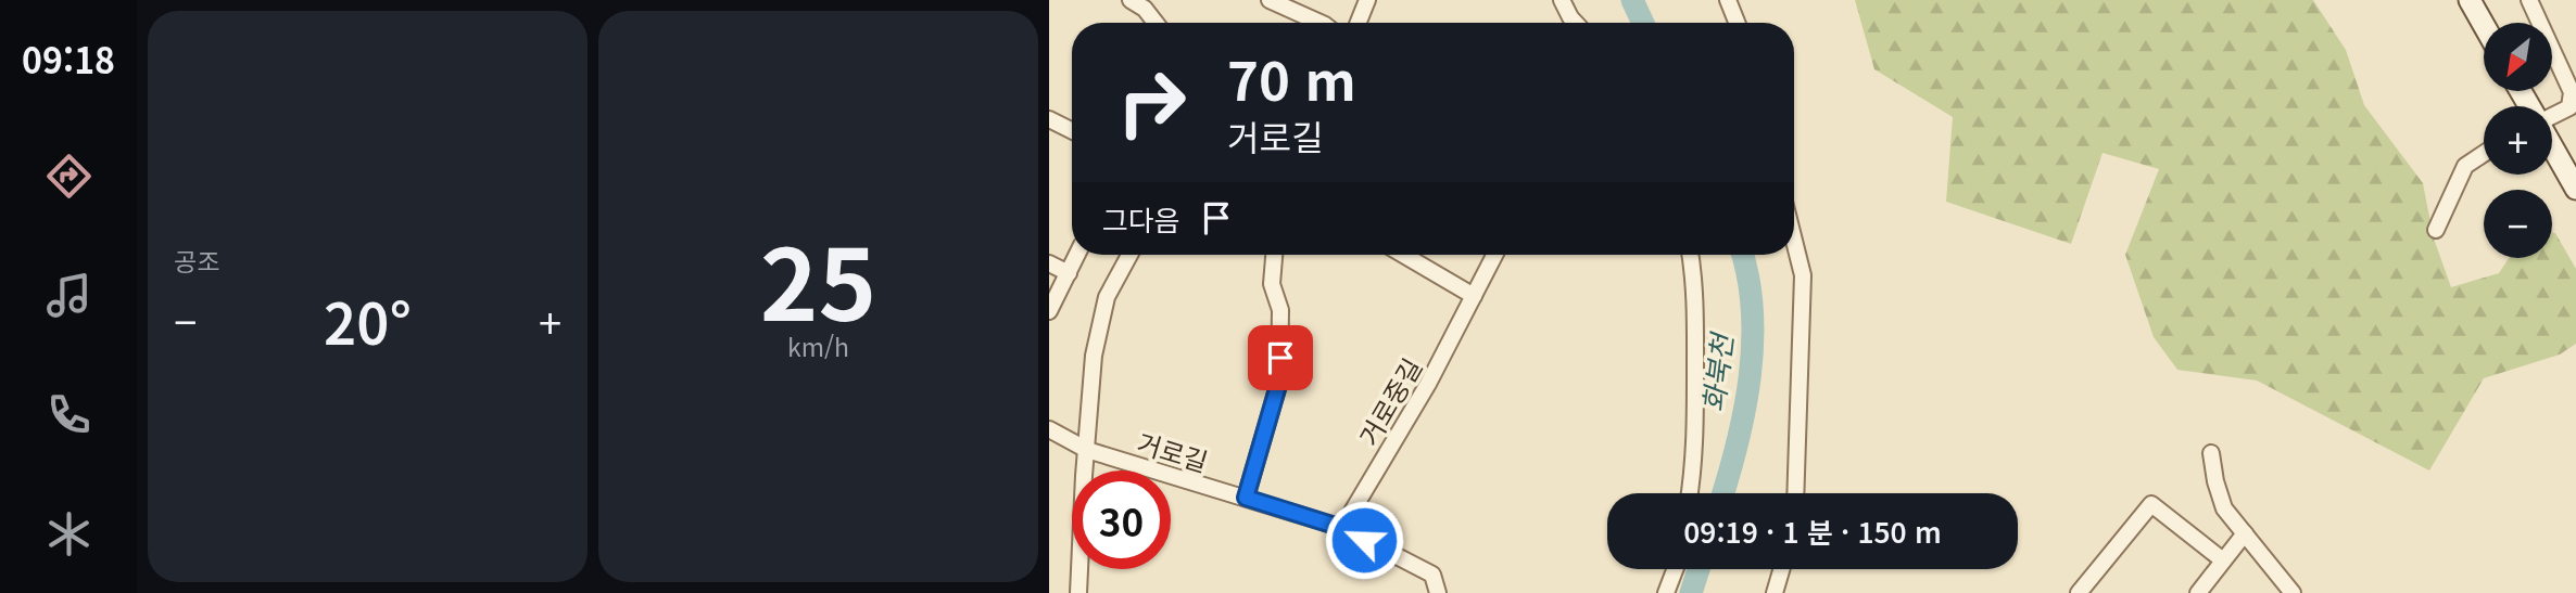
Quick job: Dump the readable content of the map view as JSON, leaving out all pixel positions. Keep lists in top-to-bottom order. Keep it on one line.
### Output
{"streets":{"street":["거로중길","거로길"]},"crossings":[["거로중길","거로길"]],"water":["화북천"],"north":"bottom left","page":{"tabs":"09:18","tile":["공조",["25","km/h"]],"map_buttons":["+","−"],"turn":["70 m","거로길"],"then":"그다음","heat":["−","20°","+"],"limit":"30","trip":"09:19 · 1 분 · 150 m"}}
